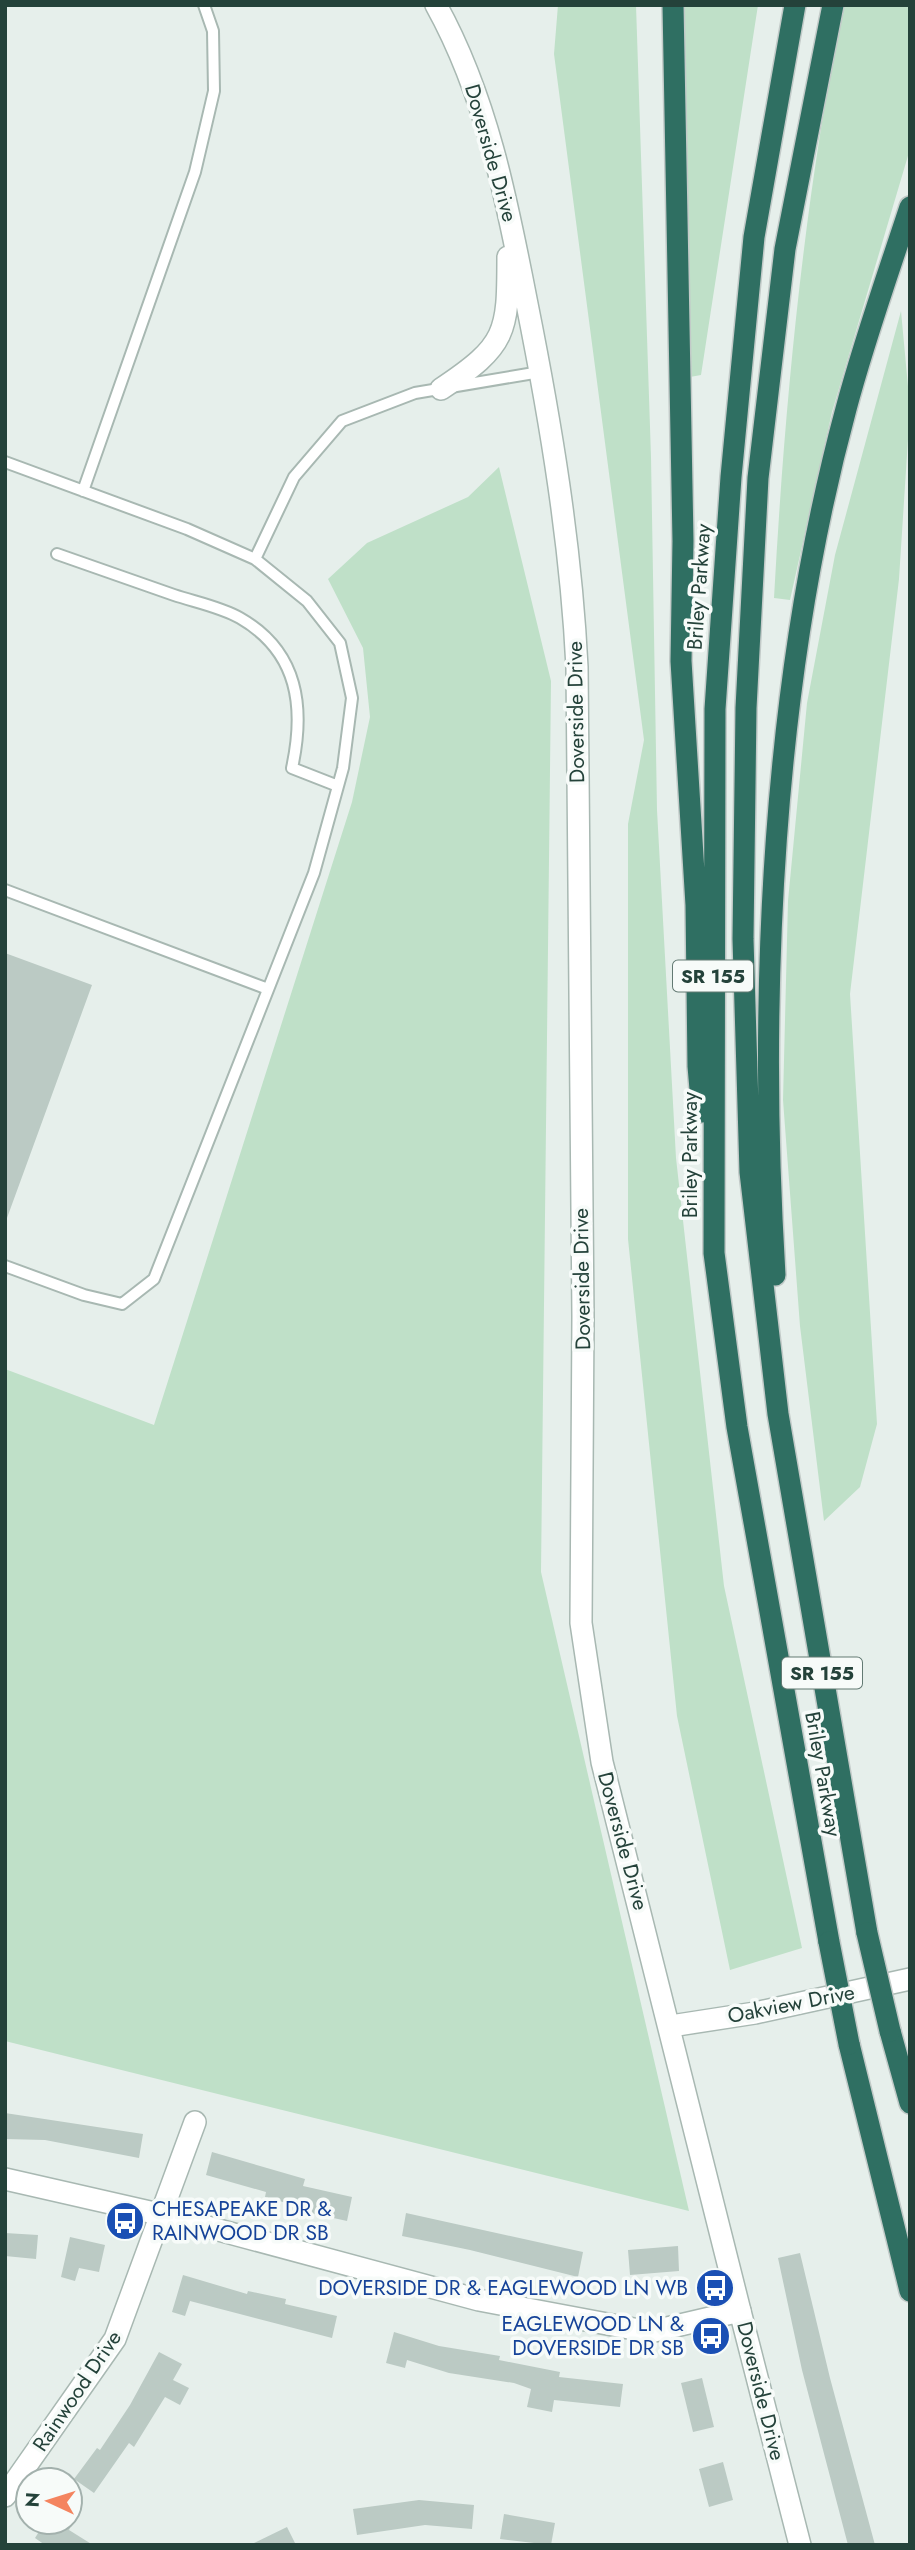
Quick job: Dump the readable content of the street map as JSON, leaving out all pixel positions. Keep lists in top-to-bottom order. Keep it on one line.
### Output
{"streets":{"highway":["Briley Parkway","SR 155"],"street":["Doverside Drive","Oakview Drive","Rainwood Drive"]},"crossings":[["Doverside Drive","Oakview Drive"]],"places":{"bus stop":["CHESAPEAKE DR & RAINWOOD DR SB","DOVERSIDE DR & EAGLEWOOD LN WB","EAGLEWOOD LN & DOVERSIDE DR SB"]},"north":"left"}
